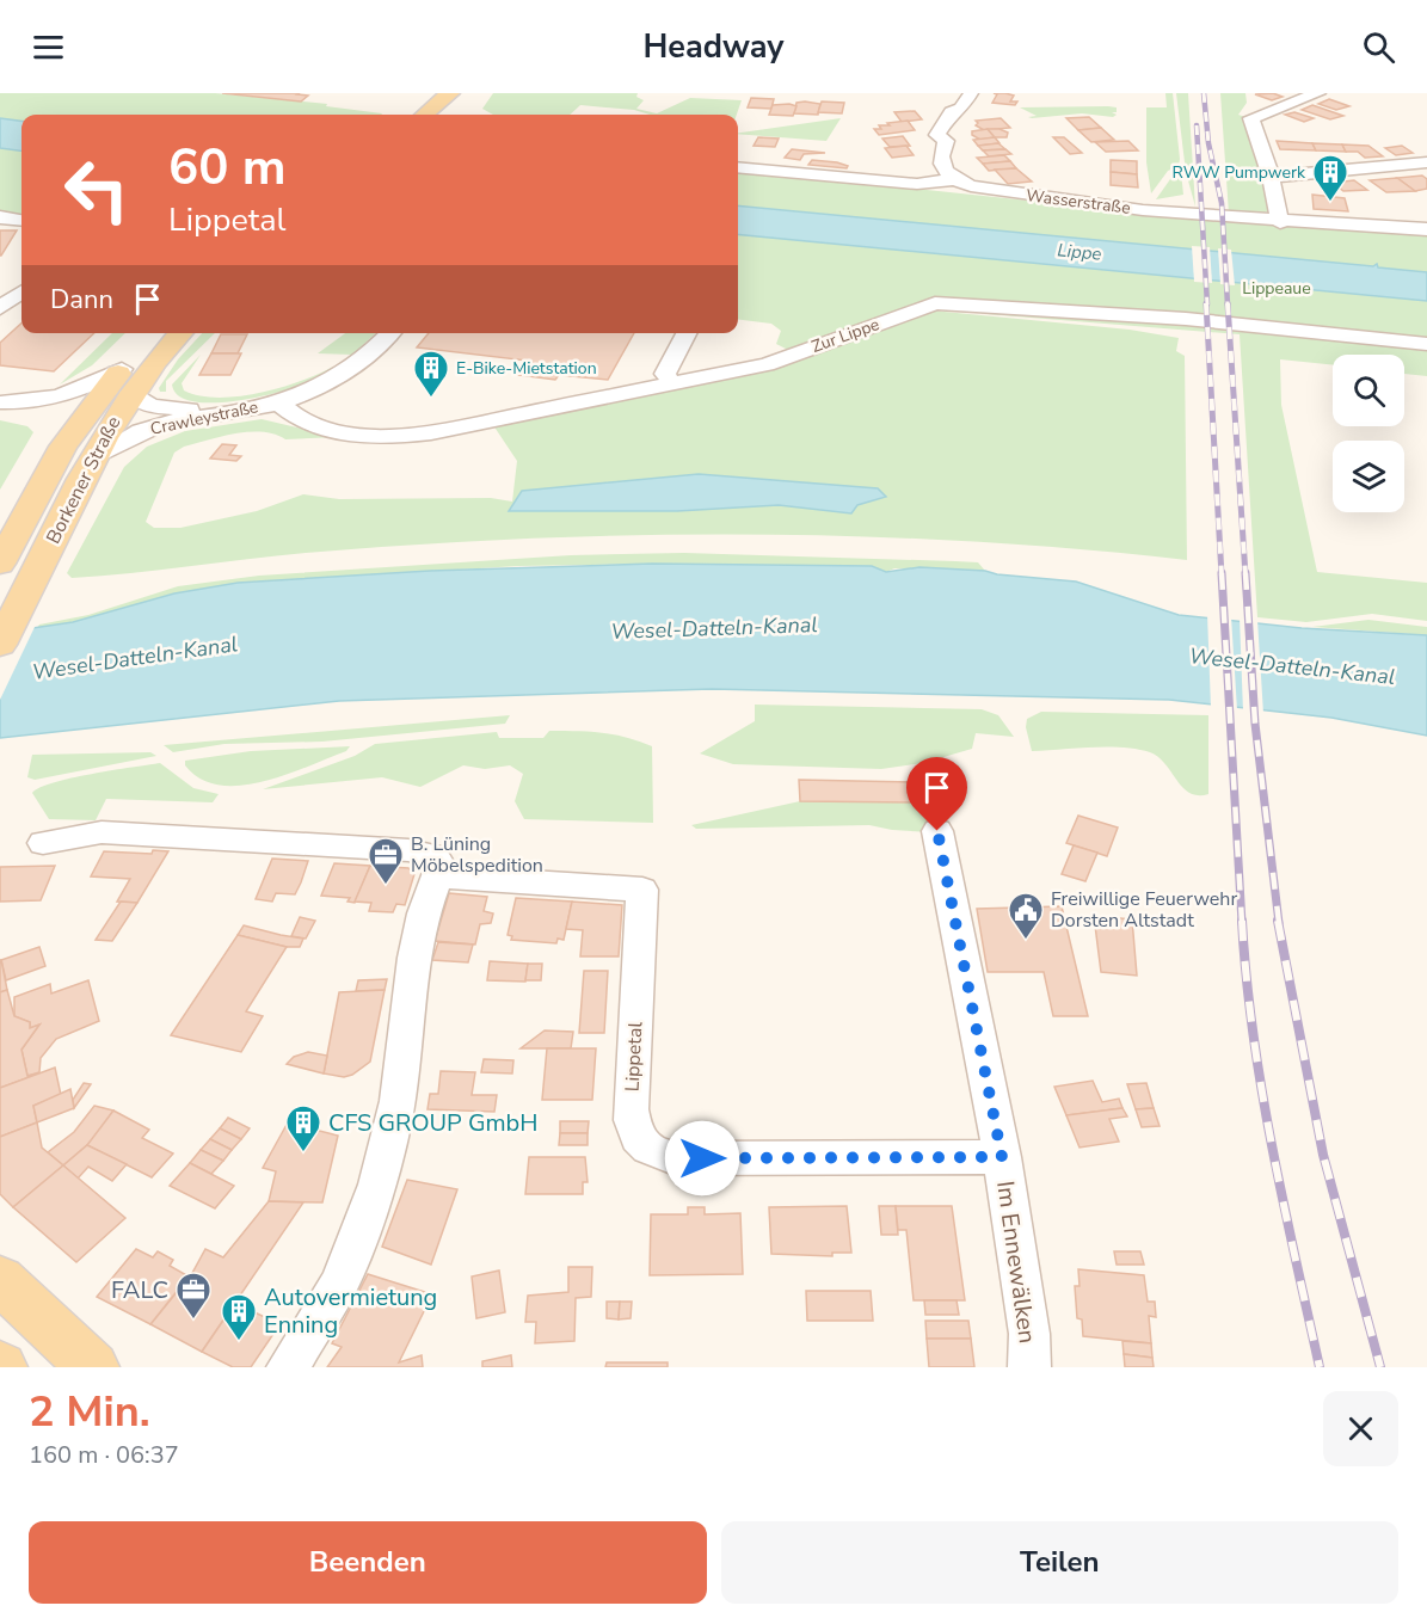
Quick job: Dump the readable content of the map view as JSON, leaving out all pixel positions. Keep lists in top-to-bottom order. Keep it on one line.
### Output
{"streets":{"main road":["Borkener Straße"],"street":["Wasserstraße","Zur Lippe","Crawleystraße","Lippetal","Im Ennewälken"]},"crossings":[["Zur Lippe","Crawleystraße"],["Crawleystraße","Borkener Straße"],["Lippetal","Im Ennewälken"]],"water":["Lippe","Wesel-Datteln-Kanal"],"parks":["Lippeaue"],"places":{"building":["RWW Pumpwerk","E-Bike-Mietstation","CFS GROUP GmbH","Autovermietung Enning"],"office":["B. Lüning Möbelspedition","FALC"],"public building":["Freiwillige Feuerwehr Dorsten Altstadt"]},"page":{"header":"Headway","turn":["60 m","Lippetal"],"then":"Dann","heading":["2 Min.","160 m · 06:37"],"buttons":["Beenden","Teilen"]}}
